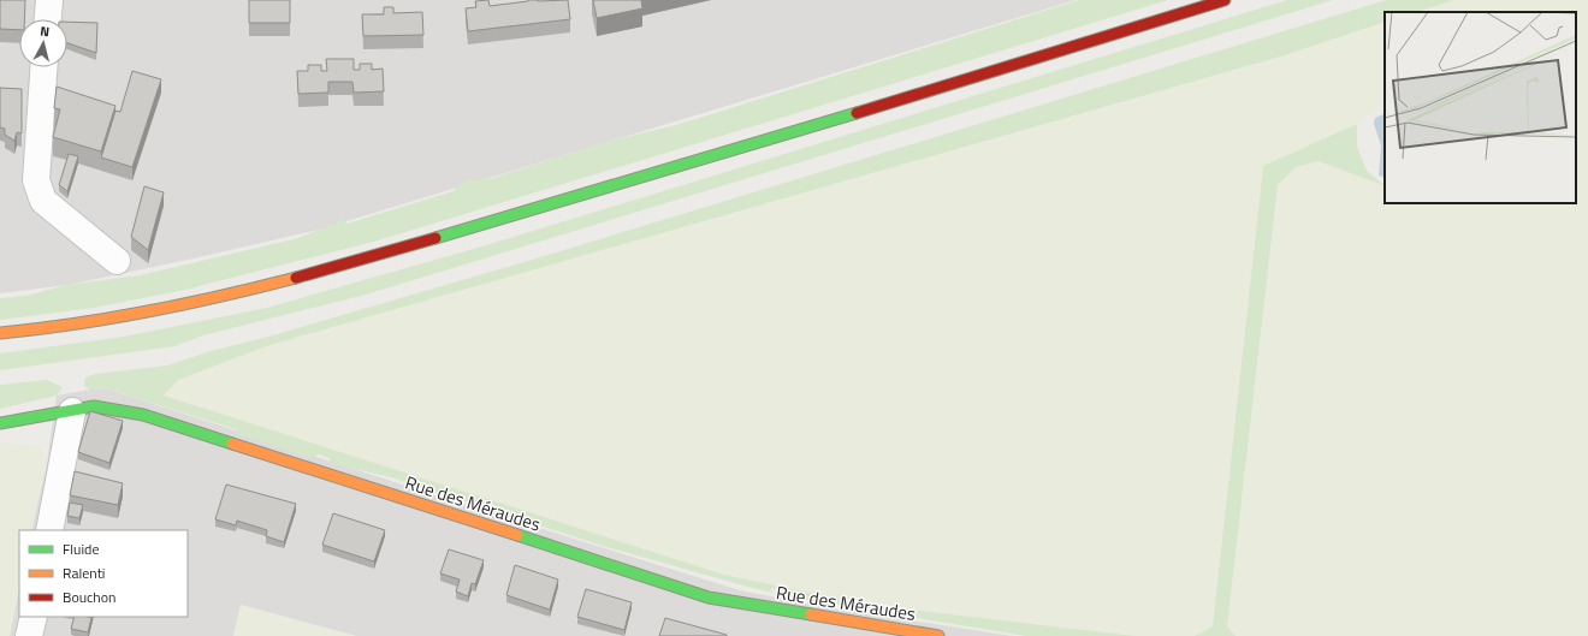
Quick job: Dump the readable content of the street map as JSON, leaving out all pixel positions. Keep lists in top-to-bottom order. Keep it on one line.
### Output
{"streets":{"main road":["Rue des Méraudes"]},"legend":["Fluide","Ralenti","Bouchon"],"north":"top"}
